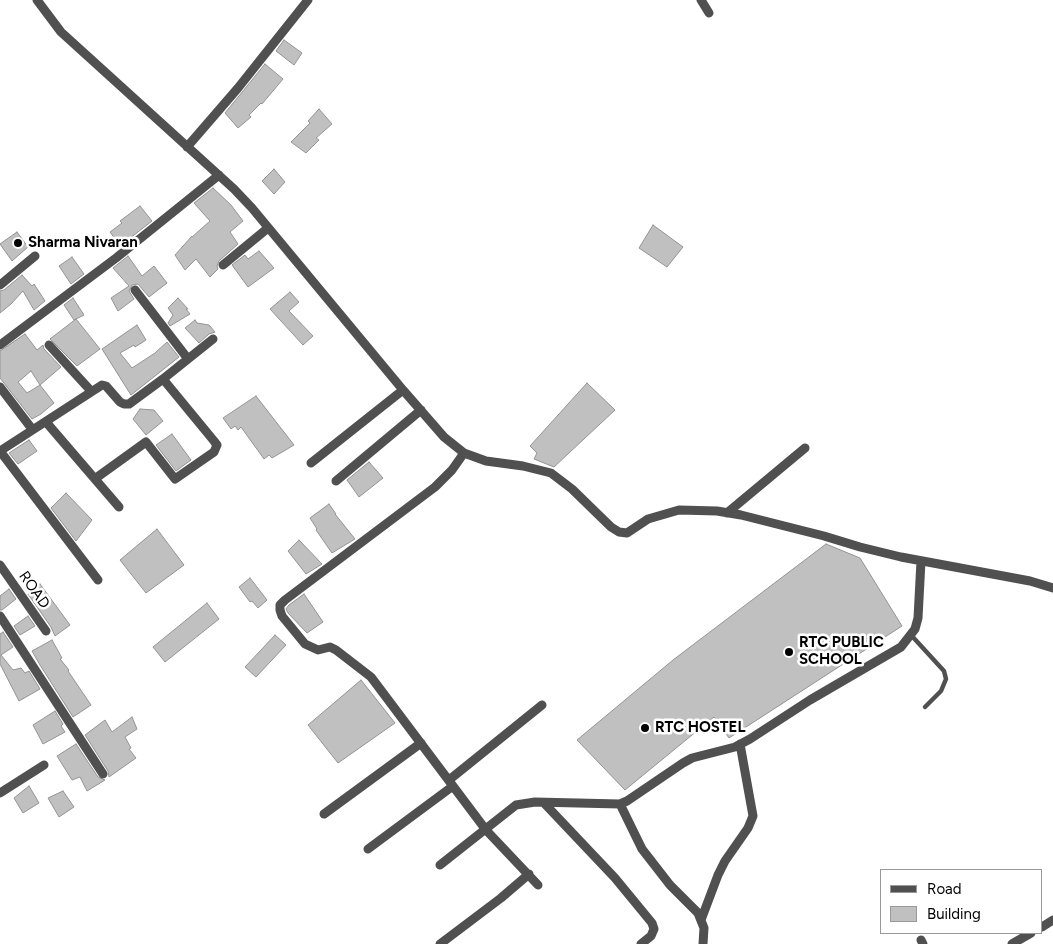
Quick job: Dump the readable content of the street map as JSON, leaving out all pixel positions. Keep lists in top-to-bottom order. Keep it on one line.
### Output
{"streets":{"street":["ROAD"]},"places":["Sharma Nivaran","RTC PUBLIC SCHOOL","RTC HOSTEL"],"legend":["Road","Building"]}
